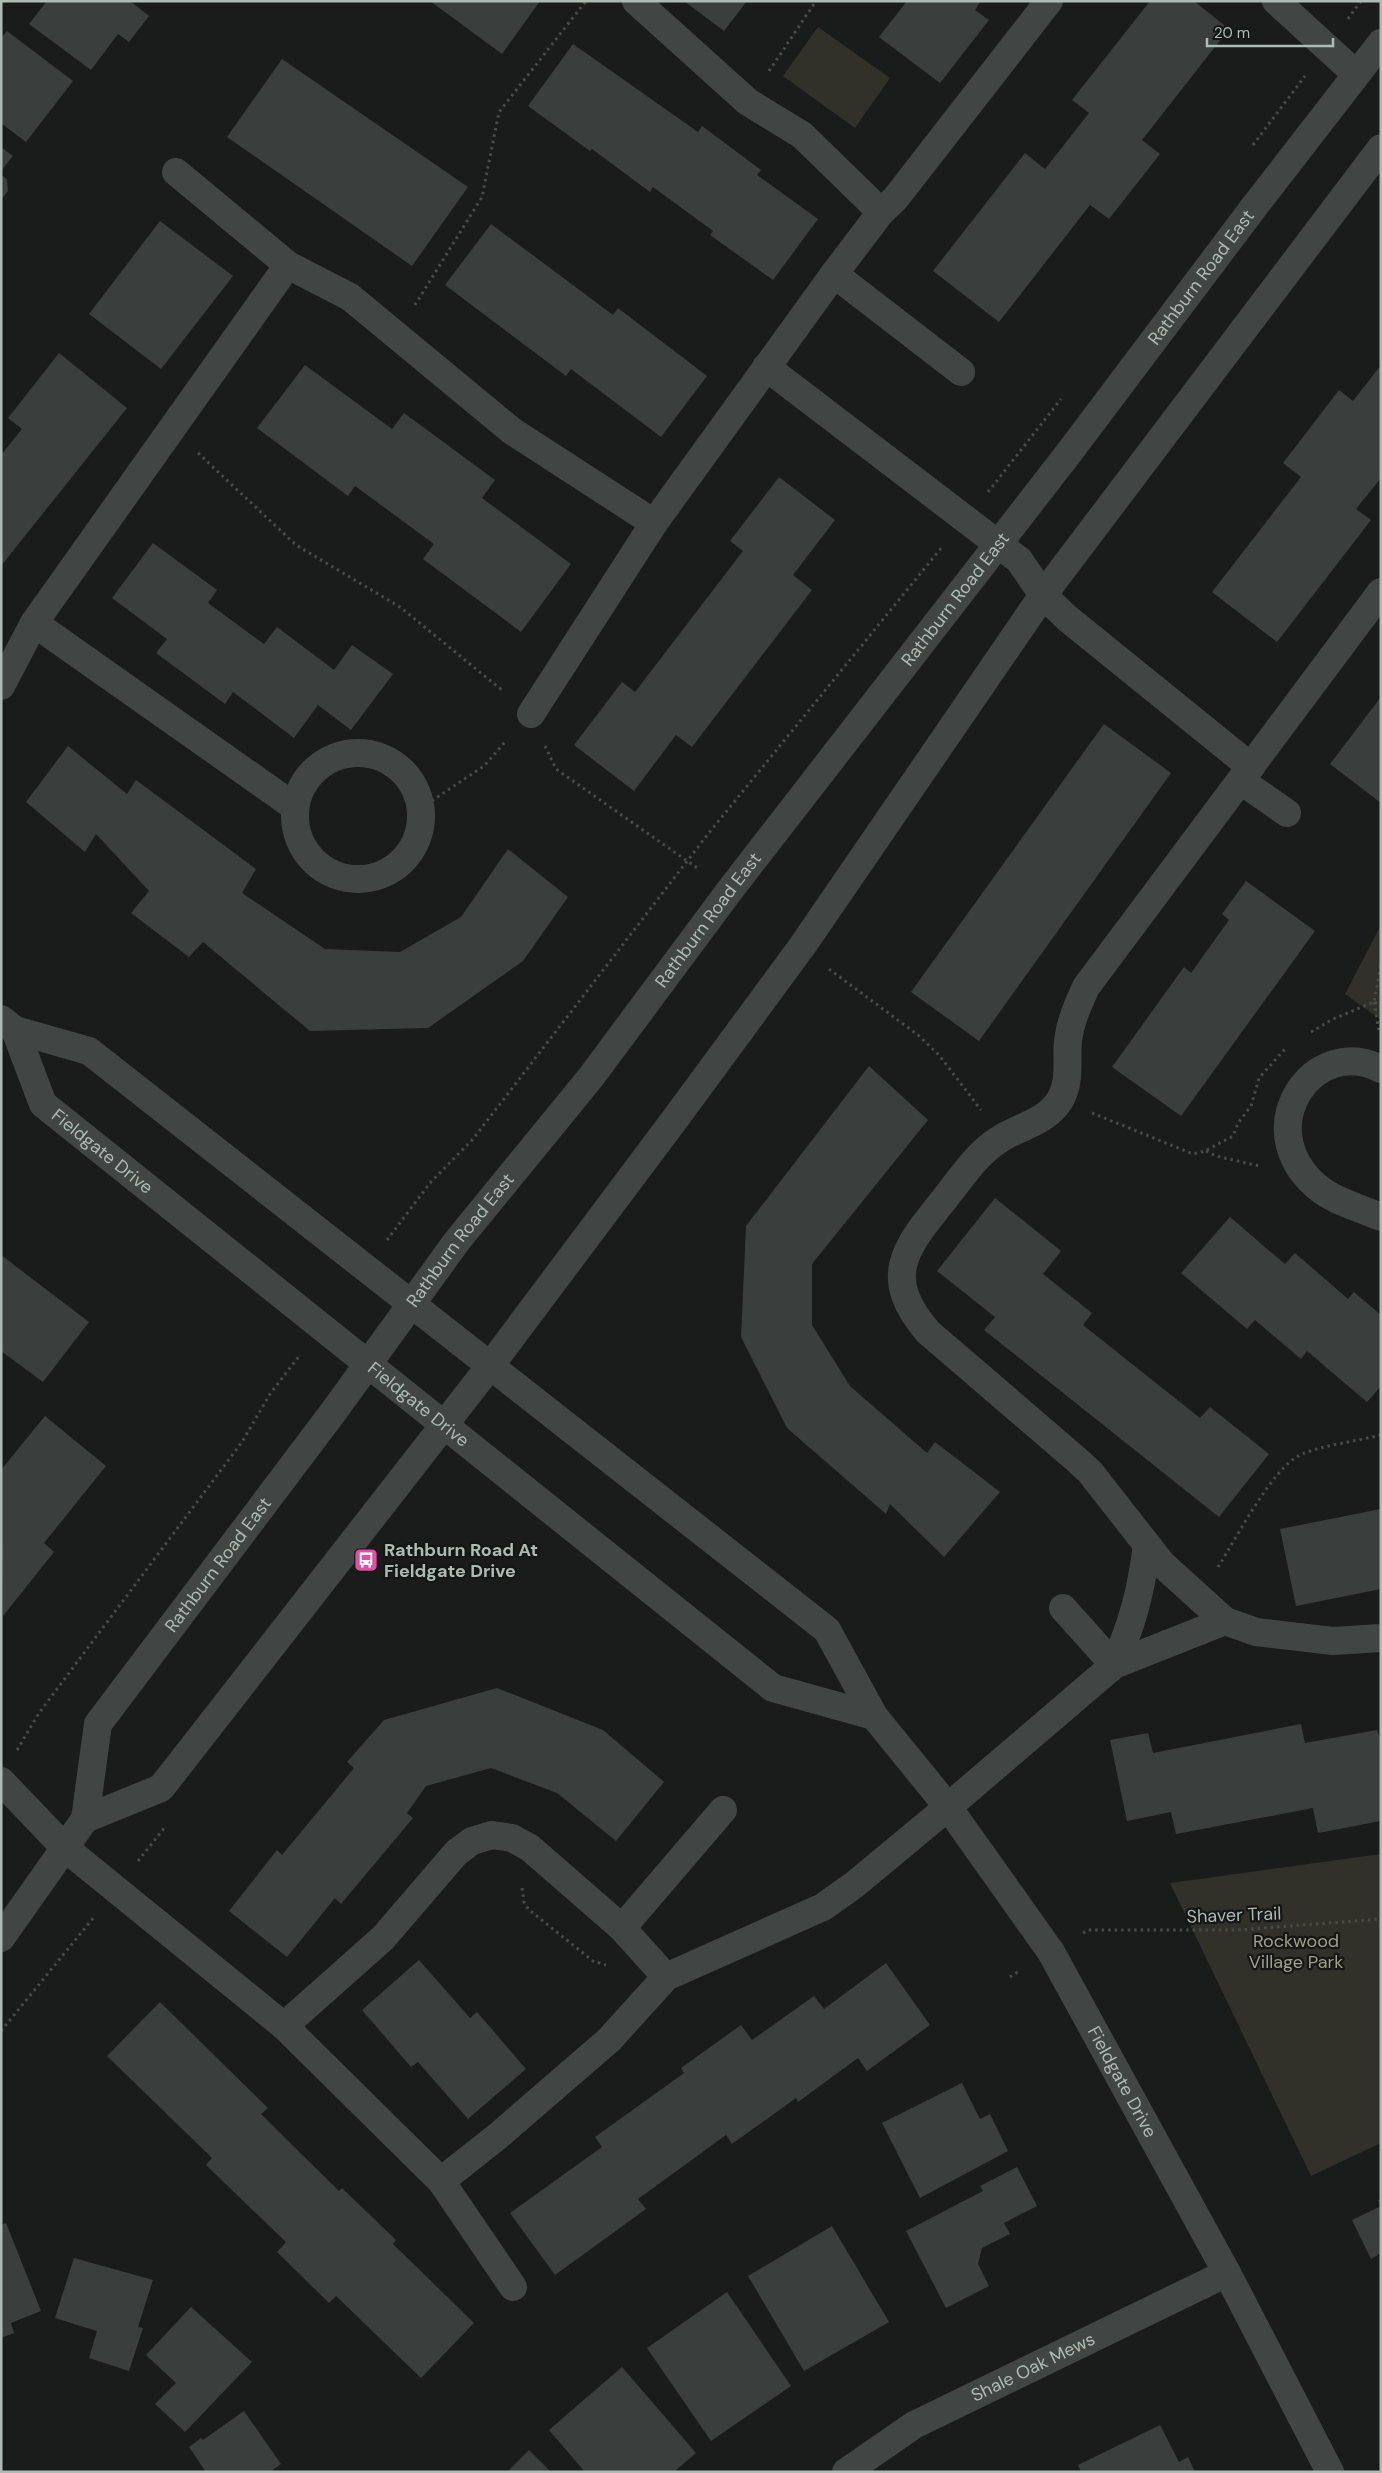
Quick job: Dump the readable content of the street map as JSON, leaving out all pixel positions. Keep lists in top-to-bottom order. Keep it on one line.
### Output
{"streets":{"street":["Rathburn Road East","Fieldgate Drive","Shale Oak Mews"],"path":["Shaver Trail"]},"crossings":[["Rathburn Road East","Fieldgate Drive"],["Fieldgate Drive","Shale Oak Mews"]],"parks":["Rockwood Village Park"],"places":{"bus stop":["Rathburn Road At Fieldgate Drive"]},"scale_bar":"20 m"}
